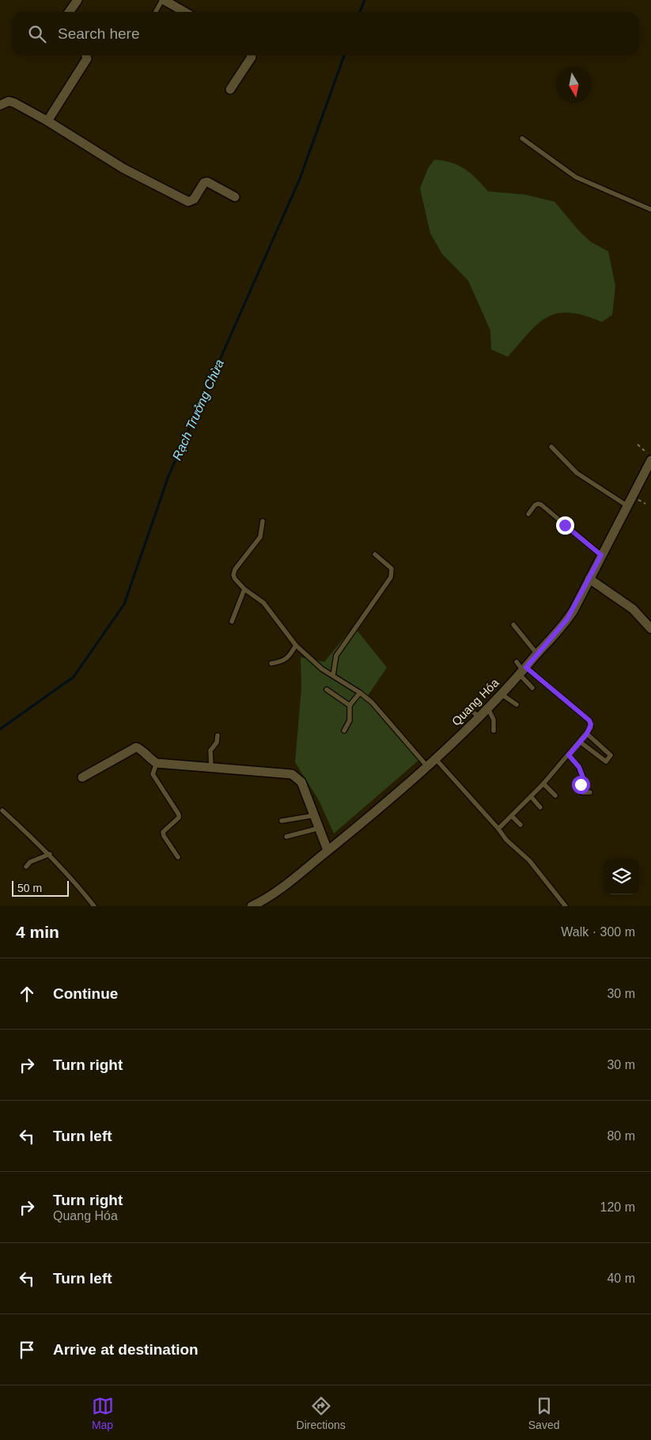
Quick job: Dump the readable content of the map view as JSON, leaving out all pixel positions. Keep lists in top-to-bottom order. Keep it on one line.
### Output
{"streets":{"street":["Quang Hóa"]},"water":["Rạch Trưởng Chừa"],"scale_bar":"50 m","north":"bottom","page":{"search":"Search here","scale":"50 m","heading":["4 min","Walk · 300 m"],"list":[["Continue","30 m"],["Turn right","30 m"],["Turn left","80 m"],["Turn right","Quang Hóa","120 m"],["Turn left","40 m"],"Arrive at destination"],"nav":["Map","Directions","Saved"]}}
